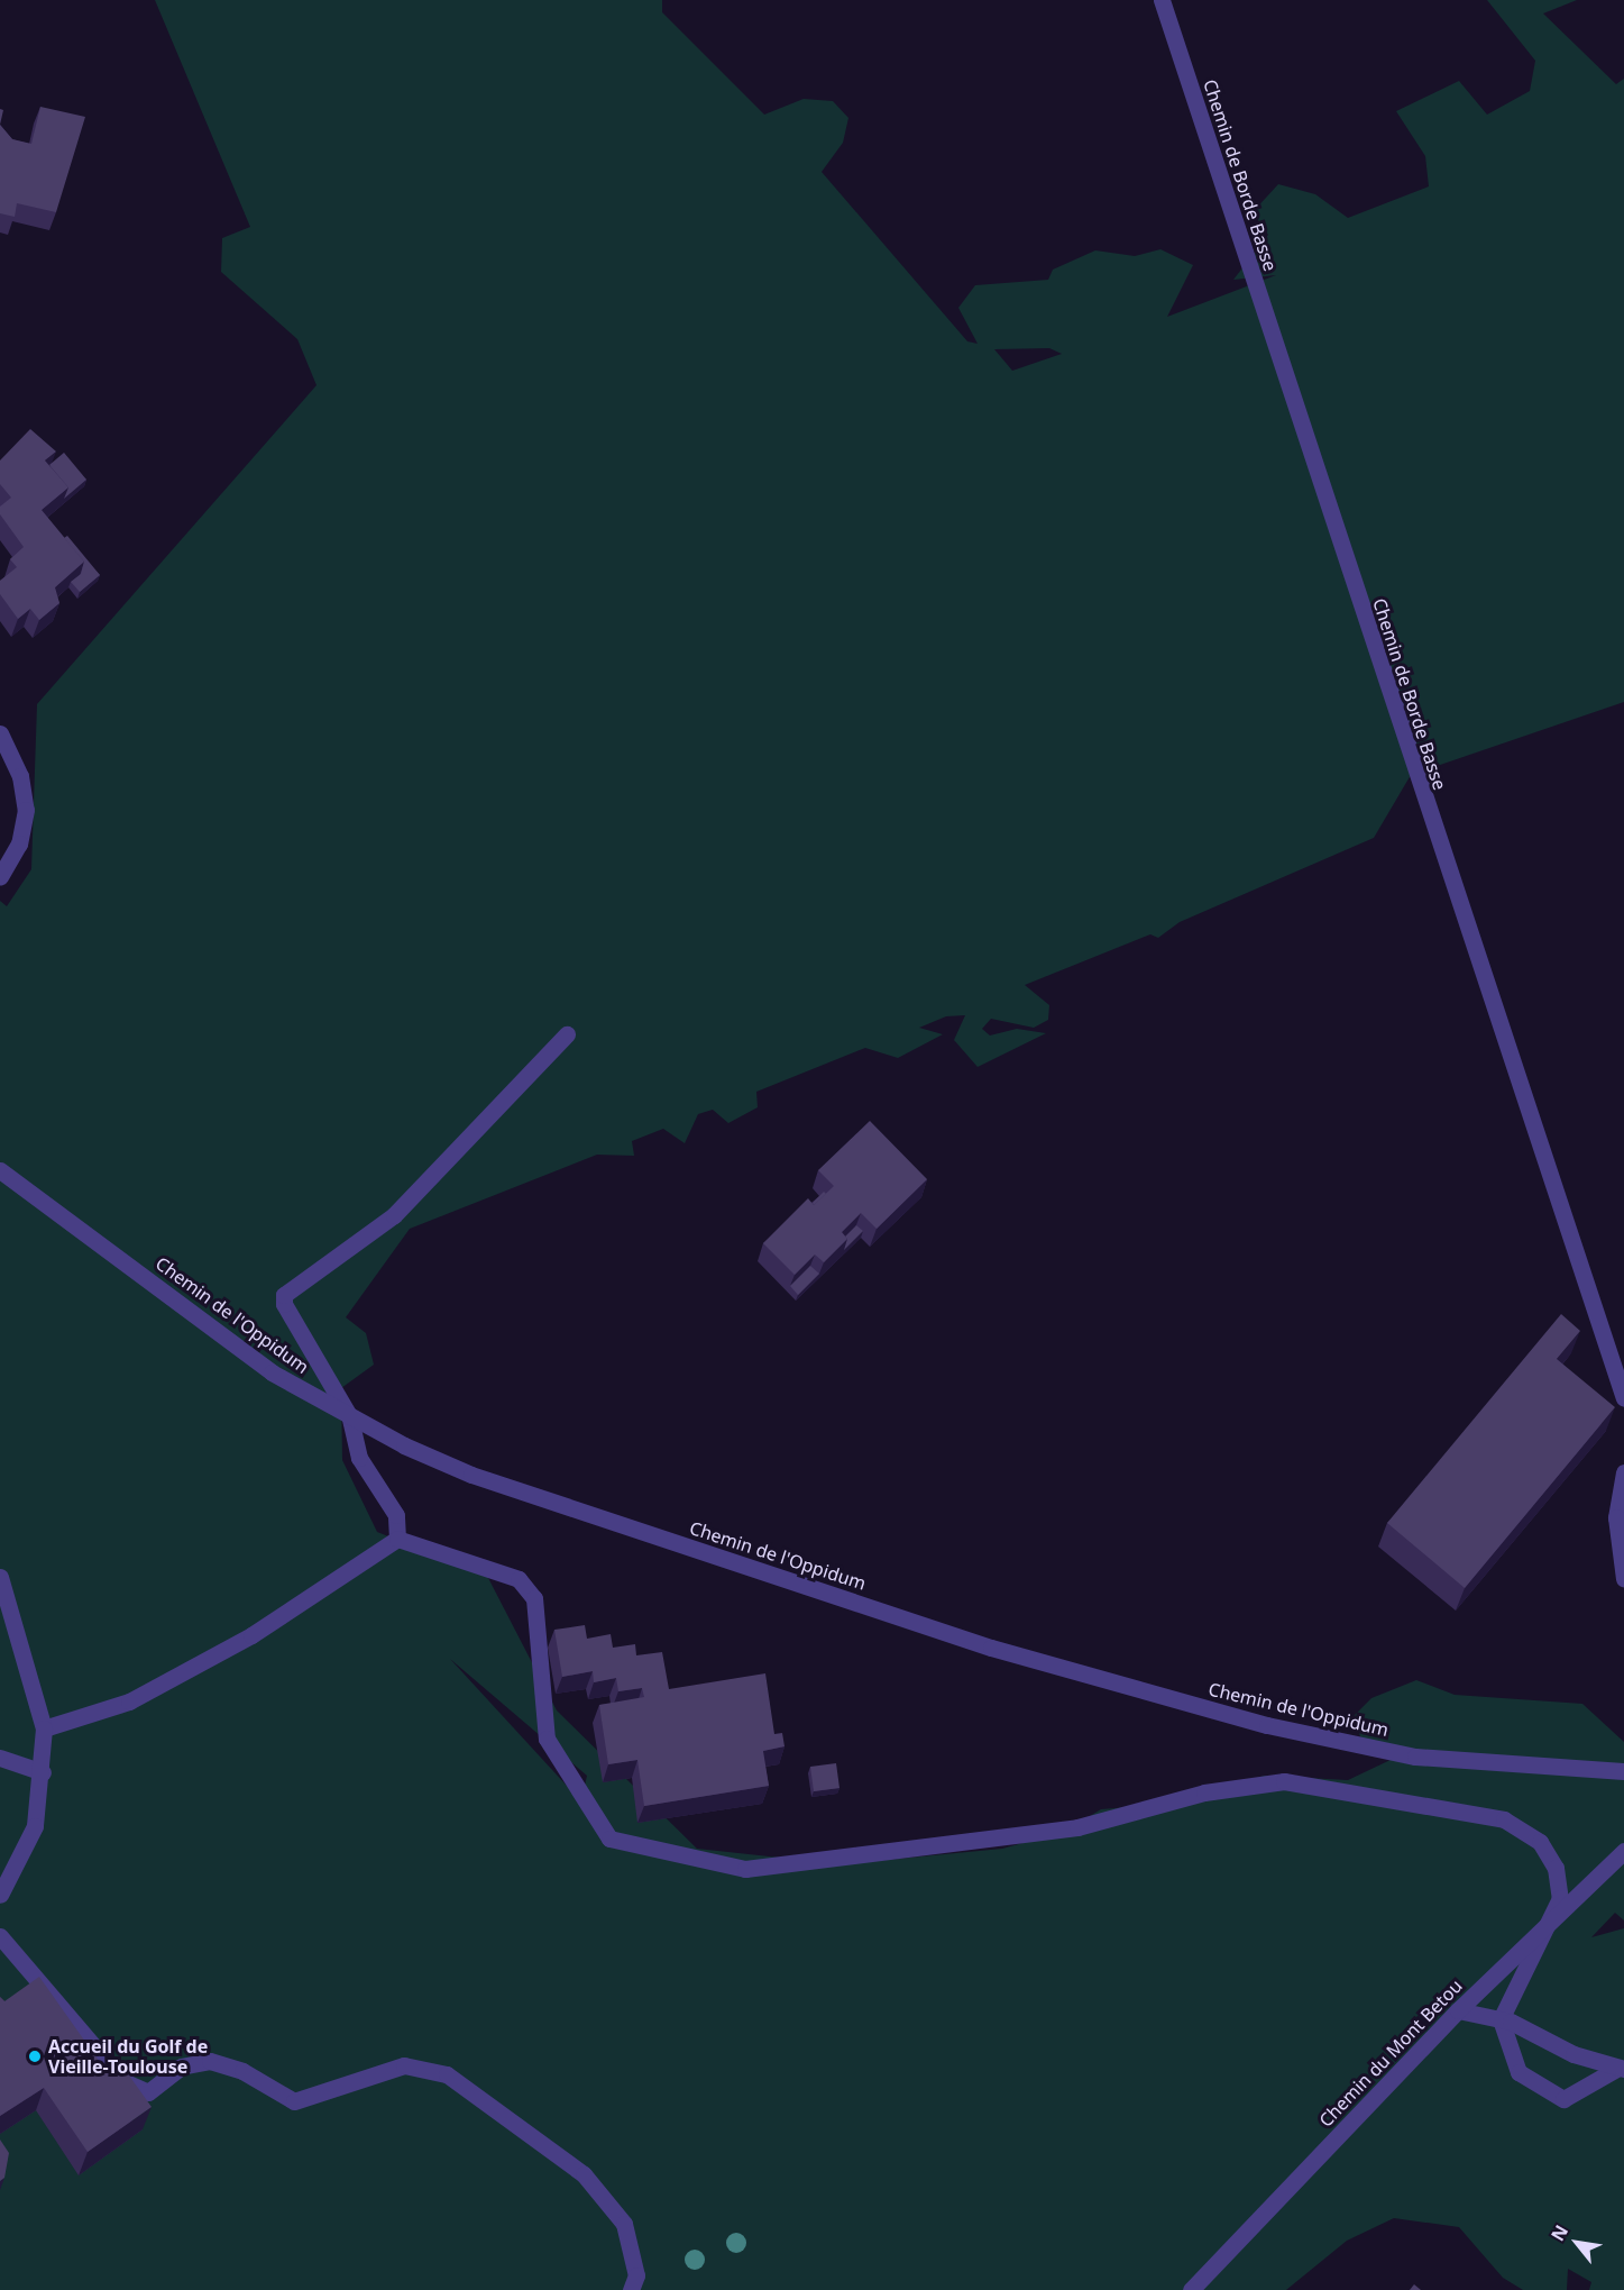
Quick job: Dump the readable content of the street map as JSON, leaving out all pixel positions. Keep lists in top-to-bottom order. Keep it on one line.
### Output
{"streets":{"street":["Chemin de Borde Basse","Chemin de l'Oppidum","Chemin du Mont Betou"]},"places":["Accueil du Golf de Vieille-Toulouse"],"north":"top left"}
